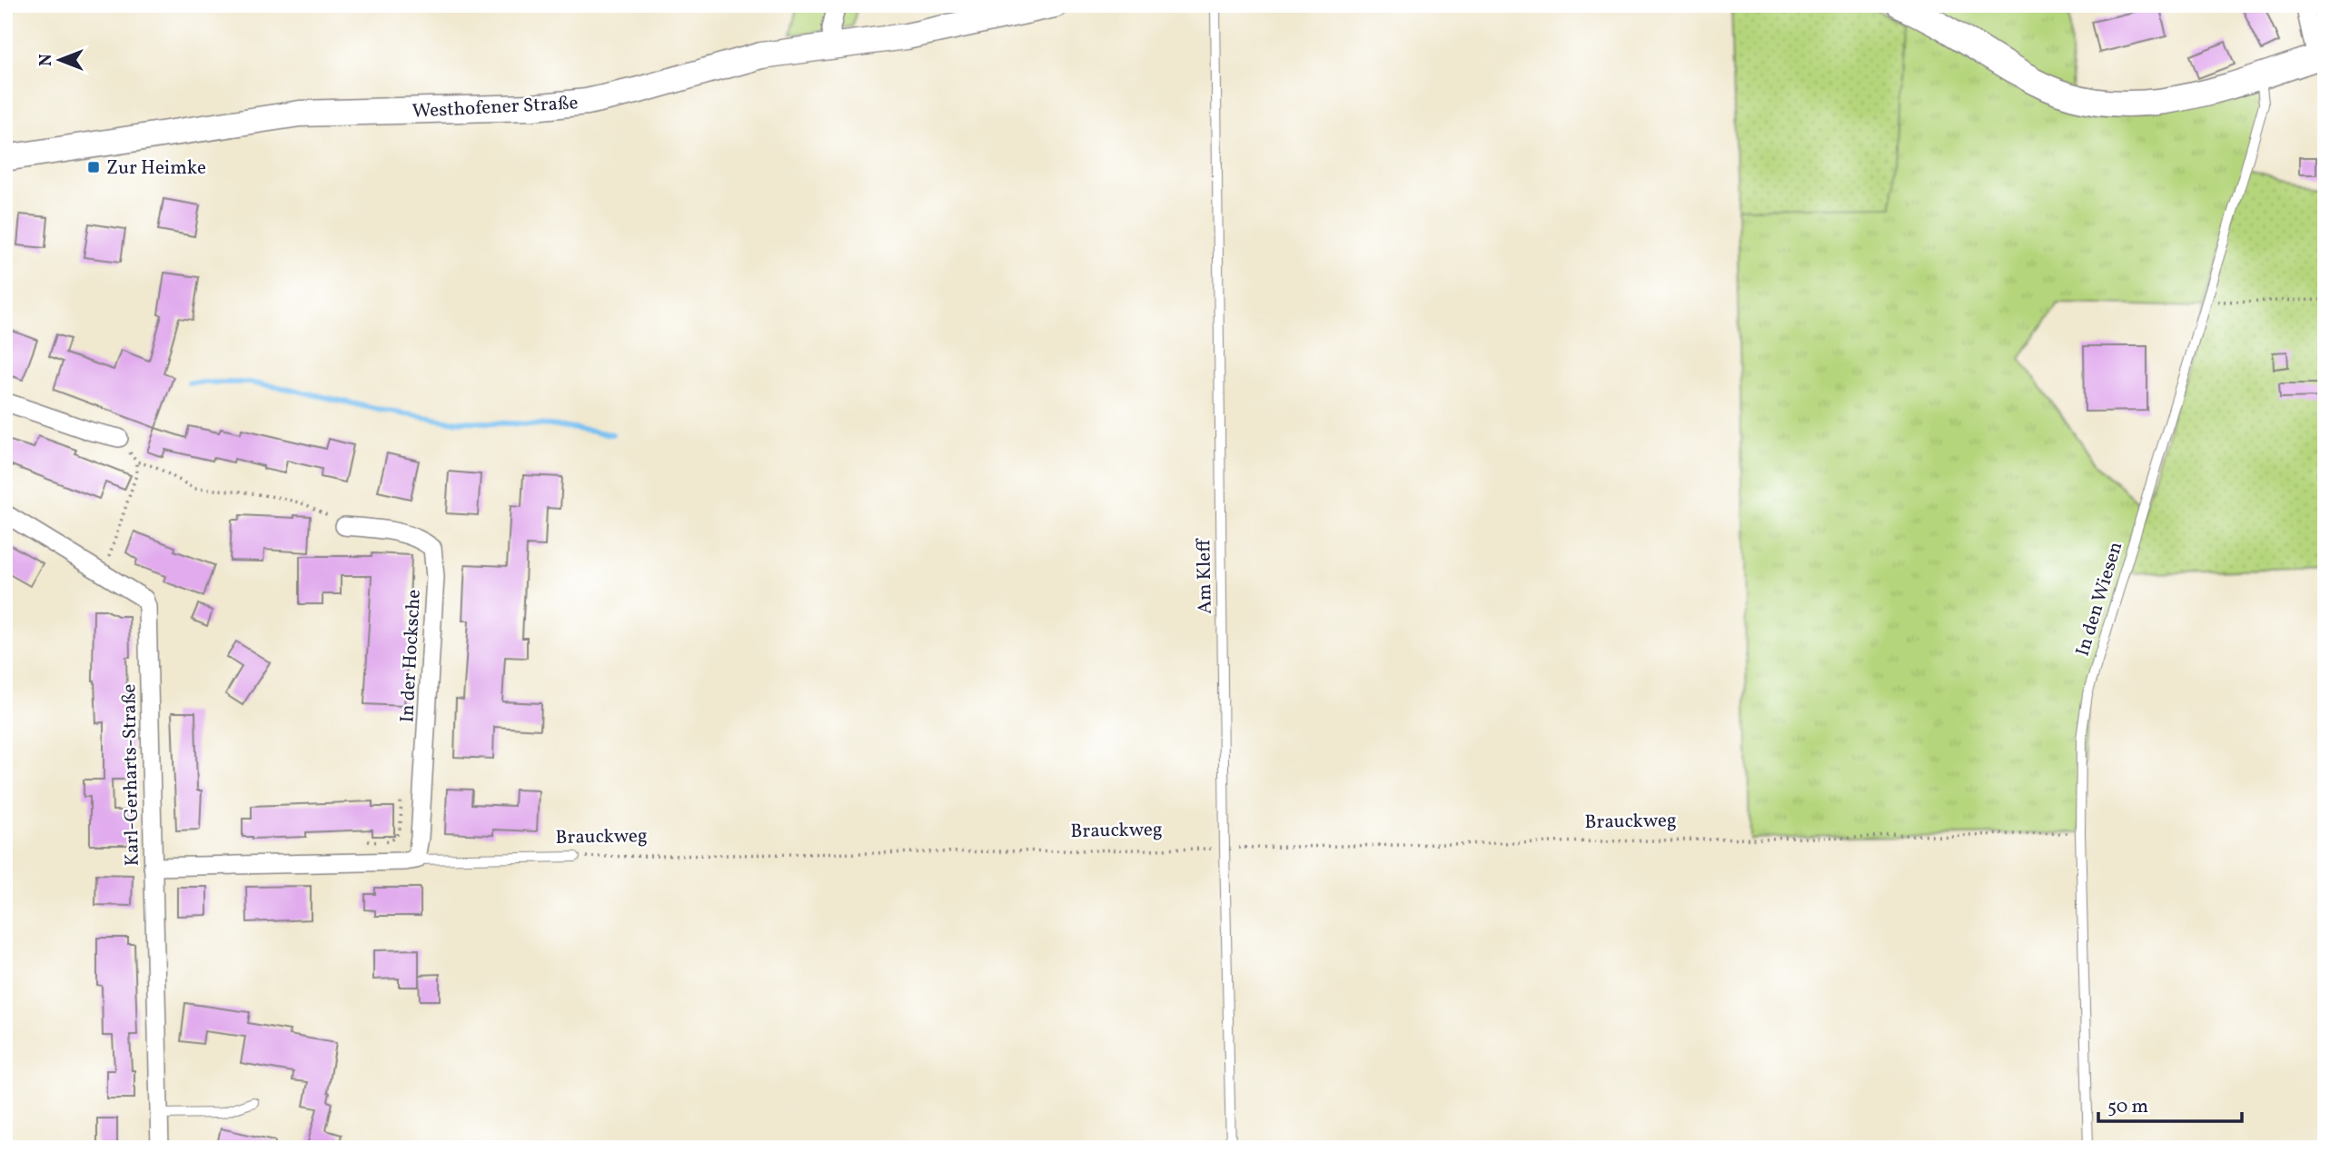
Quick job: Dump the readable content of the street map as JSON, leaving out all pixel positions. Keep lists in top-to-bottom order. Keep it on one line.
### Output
{"streets":{"street":["Westhofener Straße","In der Hocksche","Karl-Gerharts-Straße","Brauckweg"],"lane":["Am Kleff","In den Wiesen"]},"crossings":[["Am Kleff","Brauckweg"],["In den Wiesen","Brauckweg"],["In der Hocksche","Brauckweg"],["Karl-Gerharts-Straße","Brauckweg"]],"places":{"transit":["Zur Heimke"]},"scale_bar":"50 m","north":"left"}
